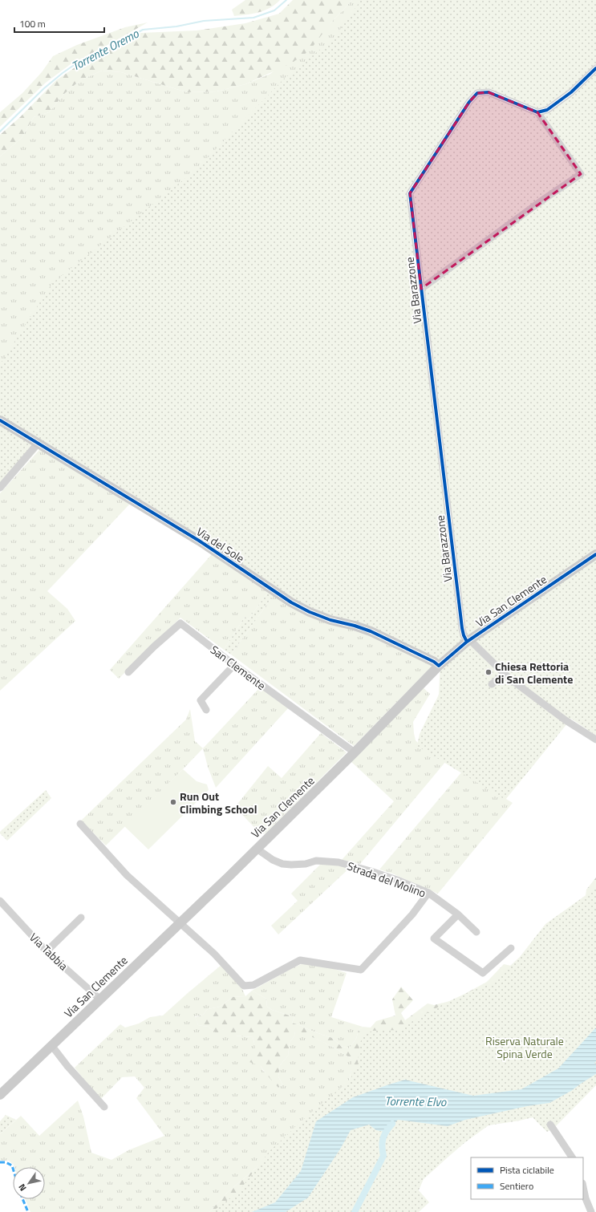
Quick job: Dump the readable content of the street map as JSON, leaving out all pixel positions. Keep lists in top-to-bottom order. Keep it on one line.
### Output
{"streets":{"street":["Via Barazzone","Via del Sole","Via San Clemente","San Clemente","Strada del Molino","Via Tabbia"]},"crossings":[["Via Barazzone","Via San Clemente"],["Via del Sole","Via San Clemente"],["Via San Clemente","San Clemente"],["Via San Clemente","Strada del Molino"],["Via San Clemente","Via Tabbia"]],"water":["Torrente Oremo","Torrente Elvo"],"parks":["Riserva Naturale Spina Verde"],"places":["Chiesa Rettoria di San Clemente","Run Out Climbing School"],"legend":["Pista ciclabile","Sentiero"],"scale_bar":"100 m","north":"bottom left"}
